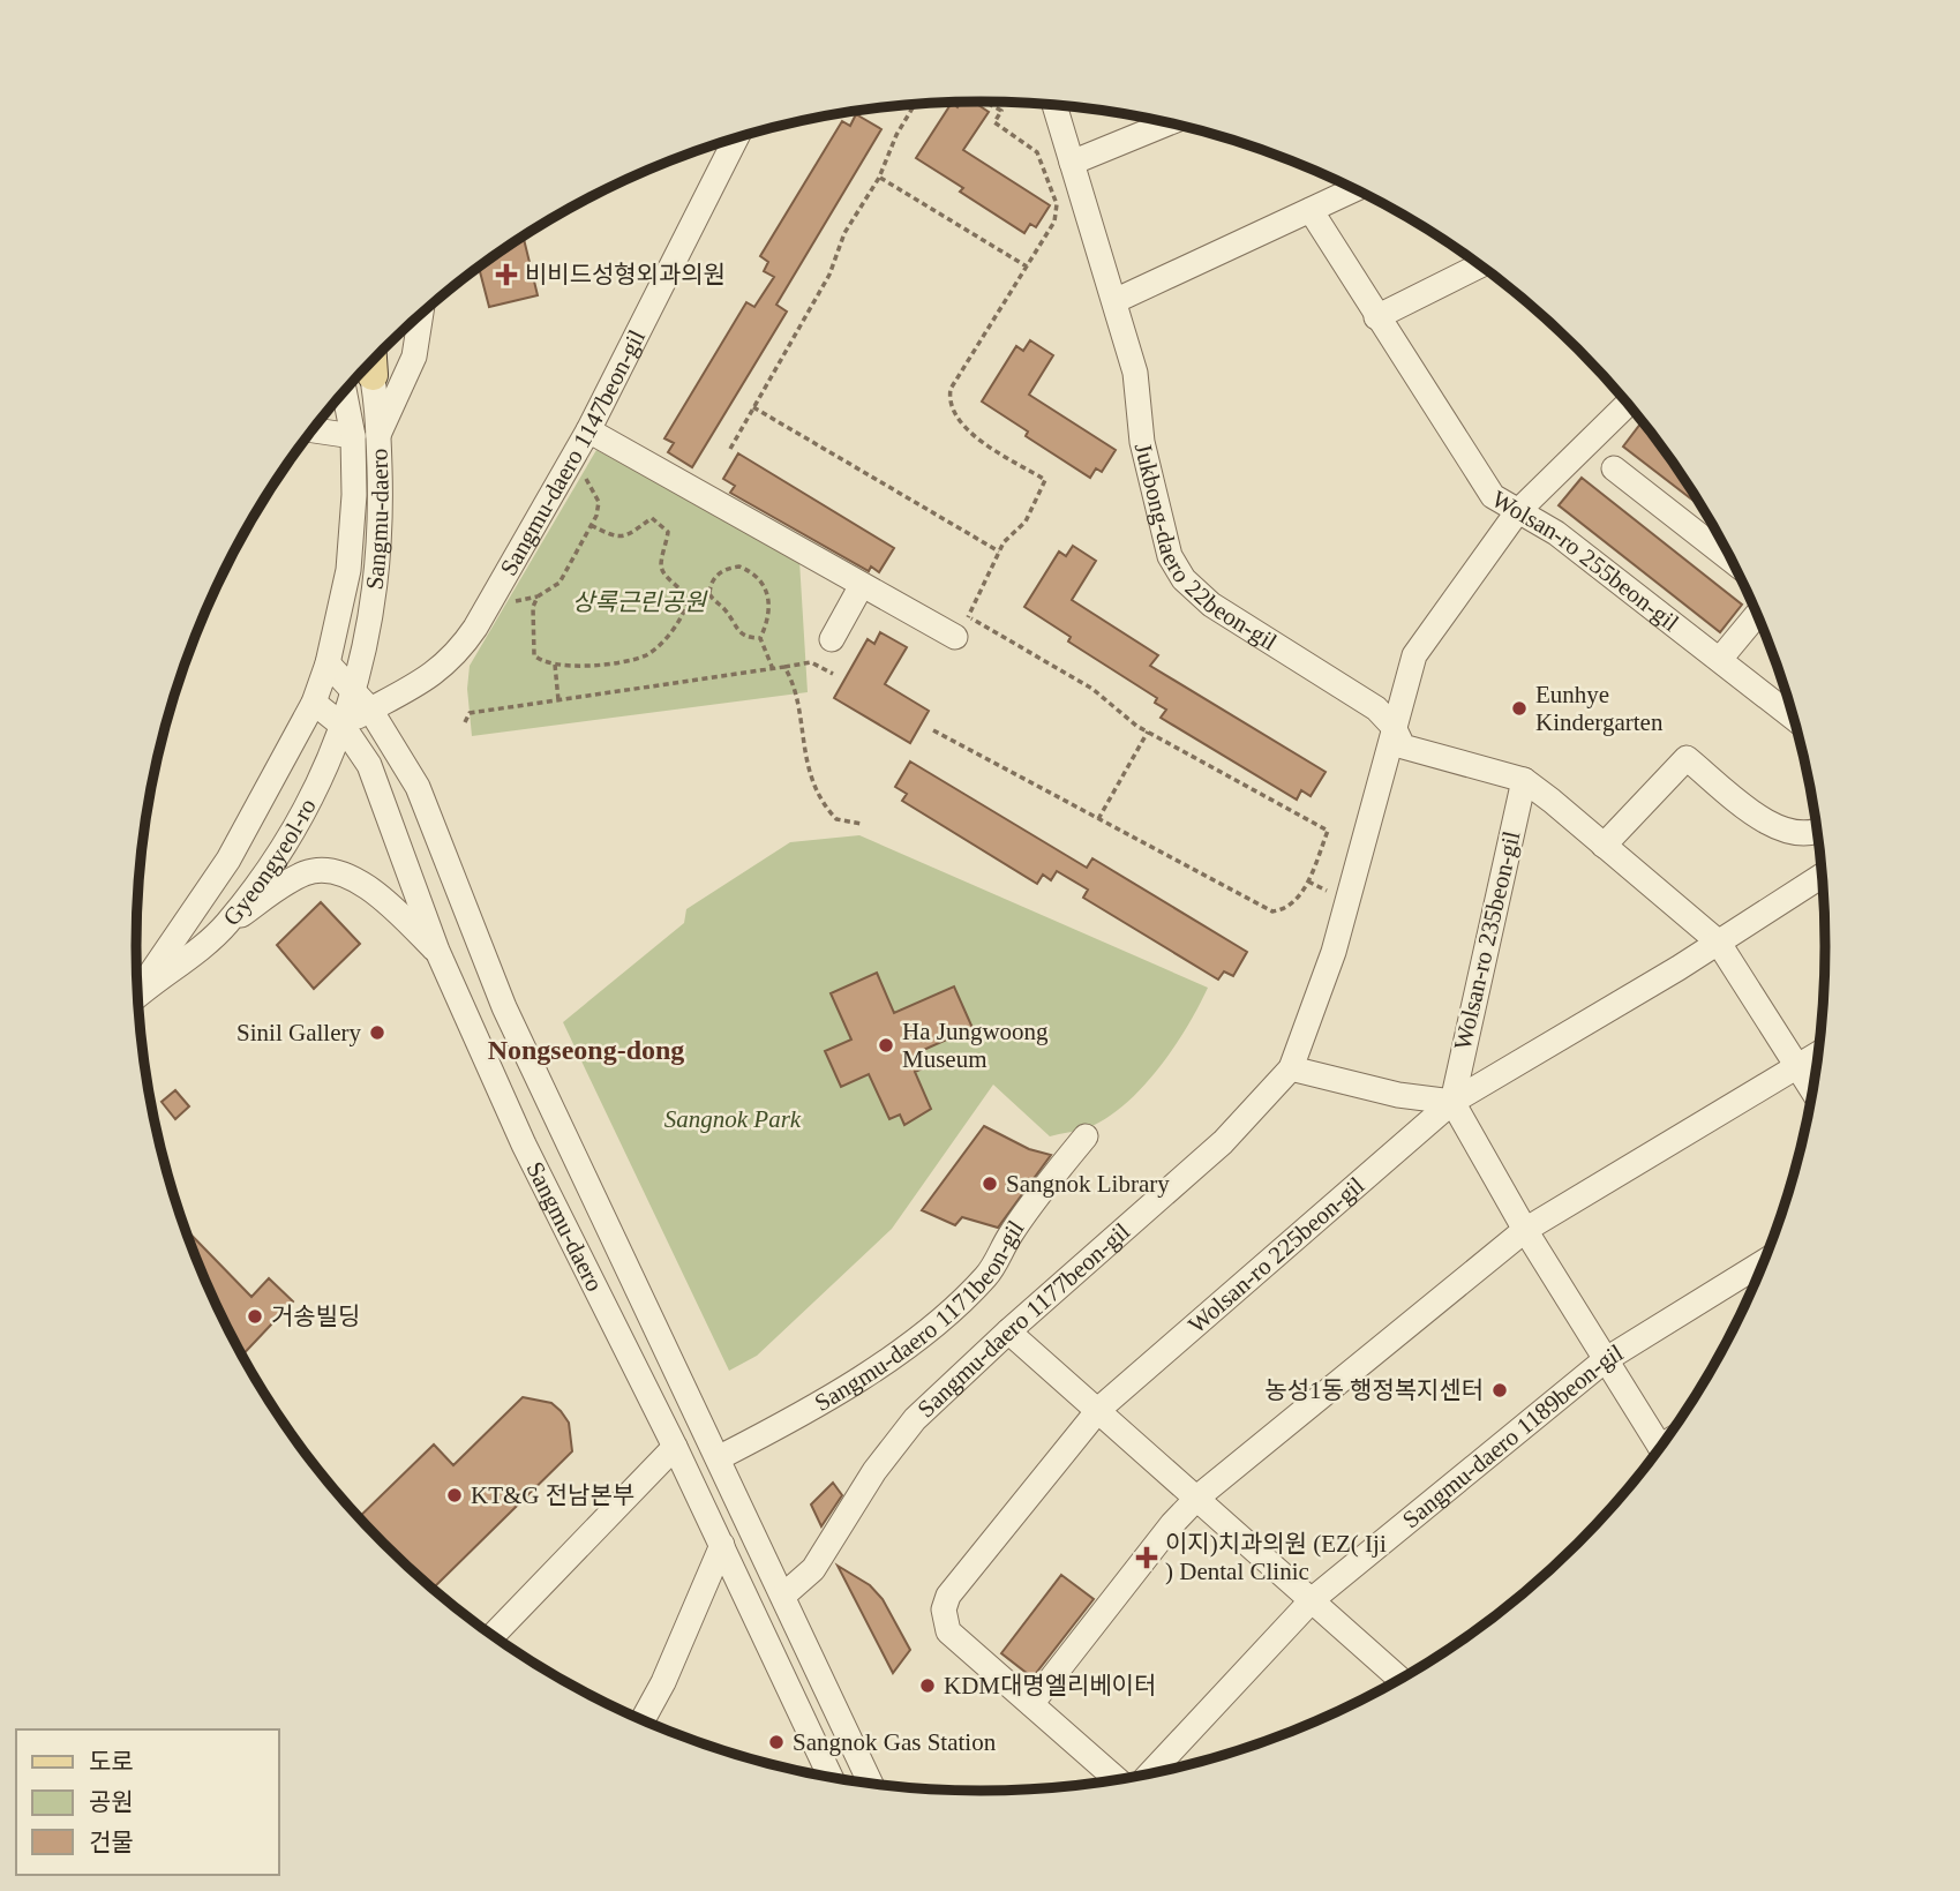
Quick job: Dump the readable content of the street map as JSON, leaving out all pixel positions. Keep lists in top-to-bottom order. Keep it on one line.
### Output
{"streets":{"street":["Sangmu-daero 1147beon-gil","Sangmu-daero","Jukbong-daero 22beon-gil","Wolsan-ro 255beon-gil","Gyeongyeol-ro","Wolsan-ro 235beon-gil","Wolsan-ro 225beon-gil","Sangmu-daero 1171beon-gil","Sangmu-daero 1177beon-gil","Sangmu-daero 1189beon-gil"]},"crossings":[["Sangmu-daero 1147beon-gil","Sangmu-daero"],["Sangmu-daero 1147beon-gil","Gyeongyeol-ro"],["Sangmu-daero","Gyeongyeol-ro"],["Sangmu-daero","Sangmu-daero 1171beon-gil"],["Sangmu-daero","Sangmu-daero 1177beon-gil"],["Jukbong-daero 22beon-gil","Wolsan-ro 235beon-gil"],["Jukbong-daero 22beon-gil","Sangmu-daero 1177beon-gil"],["Wolsan-ro 255beon-gil","Sangmu-daero 1177beon-gil"],["Wolsan-ro 235beon-gil","Wolsan-ro 225beon-gil"]],"districts":["Nongseong-dong"],"parks":["상록근린공원","Sangnok Park"],"places":{"health":["비비드성형외과의원","이지)치과의원 (EZ( Iji ) Dental Clinic"],"other":["Eunhye Kindergarten","Sinil Gallery","Ha Jungwoong Museum","Sangnok Library","거송빌딩","농성1동 행정복지센터","KT&G 전남본부","KDM대명엘리베이터","Sangnok Gas Station"]},"legend":["도로","공원","건물"]}
